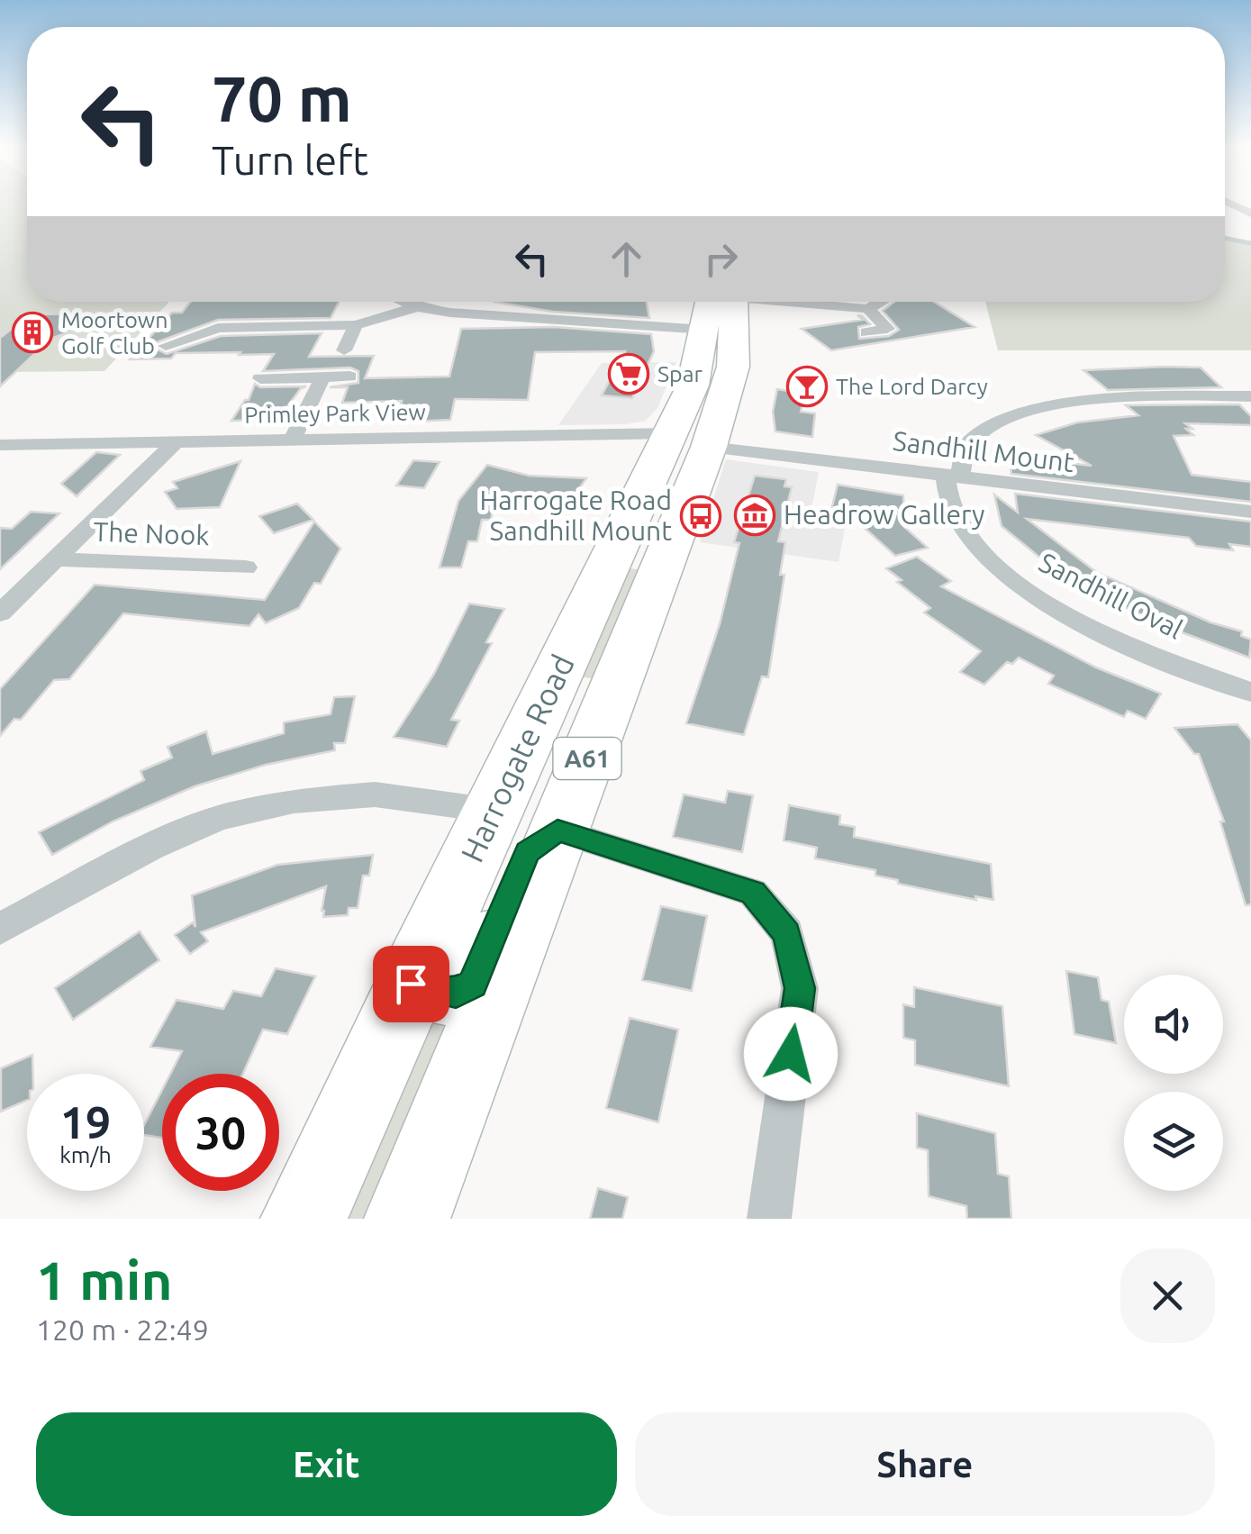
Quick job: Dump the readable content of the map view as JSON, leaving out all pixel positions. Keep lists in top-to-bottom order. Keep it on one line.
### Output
{"streets":{"highway":["Harrogate Road","A61"],"street":["Primley Park View","Sandhill Mount","The Nook","Sandhill Oval"]},"crossings":[["Primley Park View","Sandhill Mount"],["Primley Park View","Harrogate Road"],["Sandhill Mount","Sandhill Oval"],["Sandhill Mount","Harrogate Road"]],"places":{"building":["Moortown Golf Club"],"supermarket":["Spar"],"bar":["The Lord Darcy"],"museum":["Headrow Gallery"],"bus stop":["Harrogate Road Sandhill Mount"]},"page":{"turn":["70 m","Turn left"],"speed":"19 km/h","limit":"30","heading":["1 min","120 m · 22:49"],"buttons":["Exit","Share"]}}
